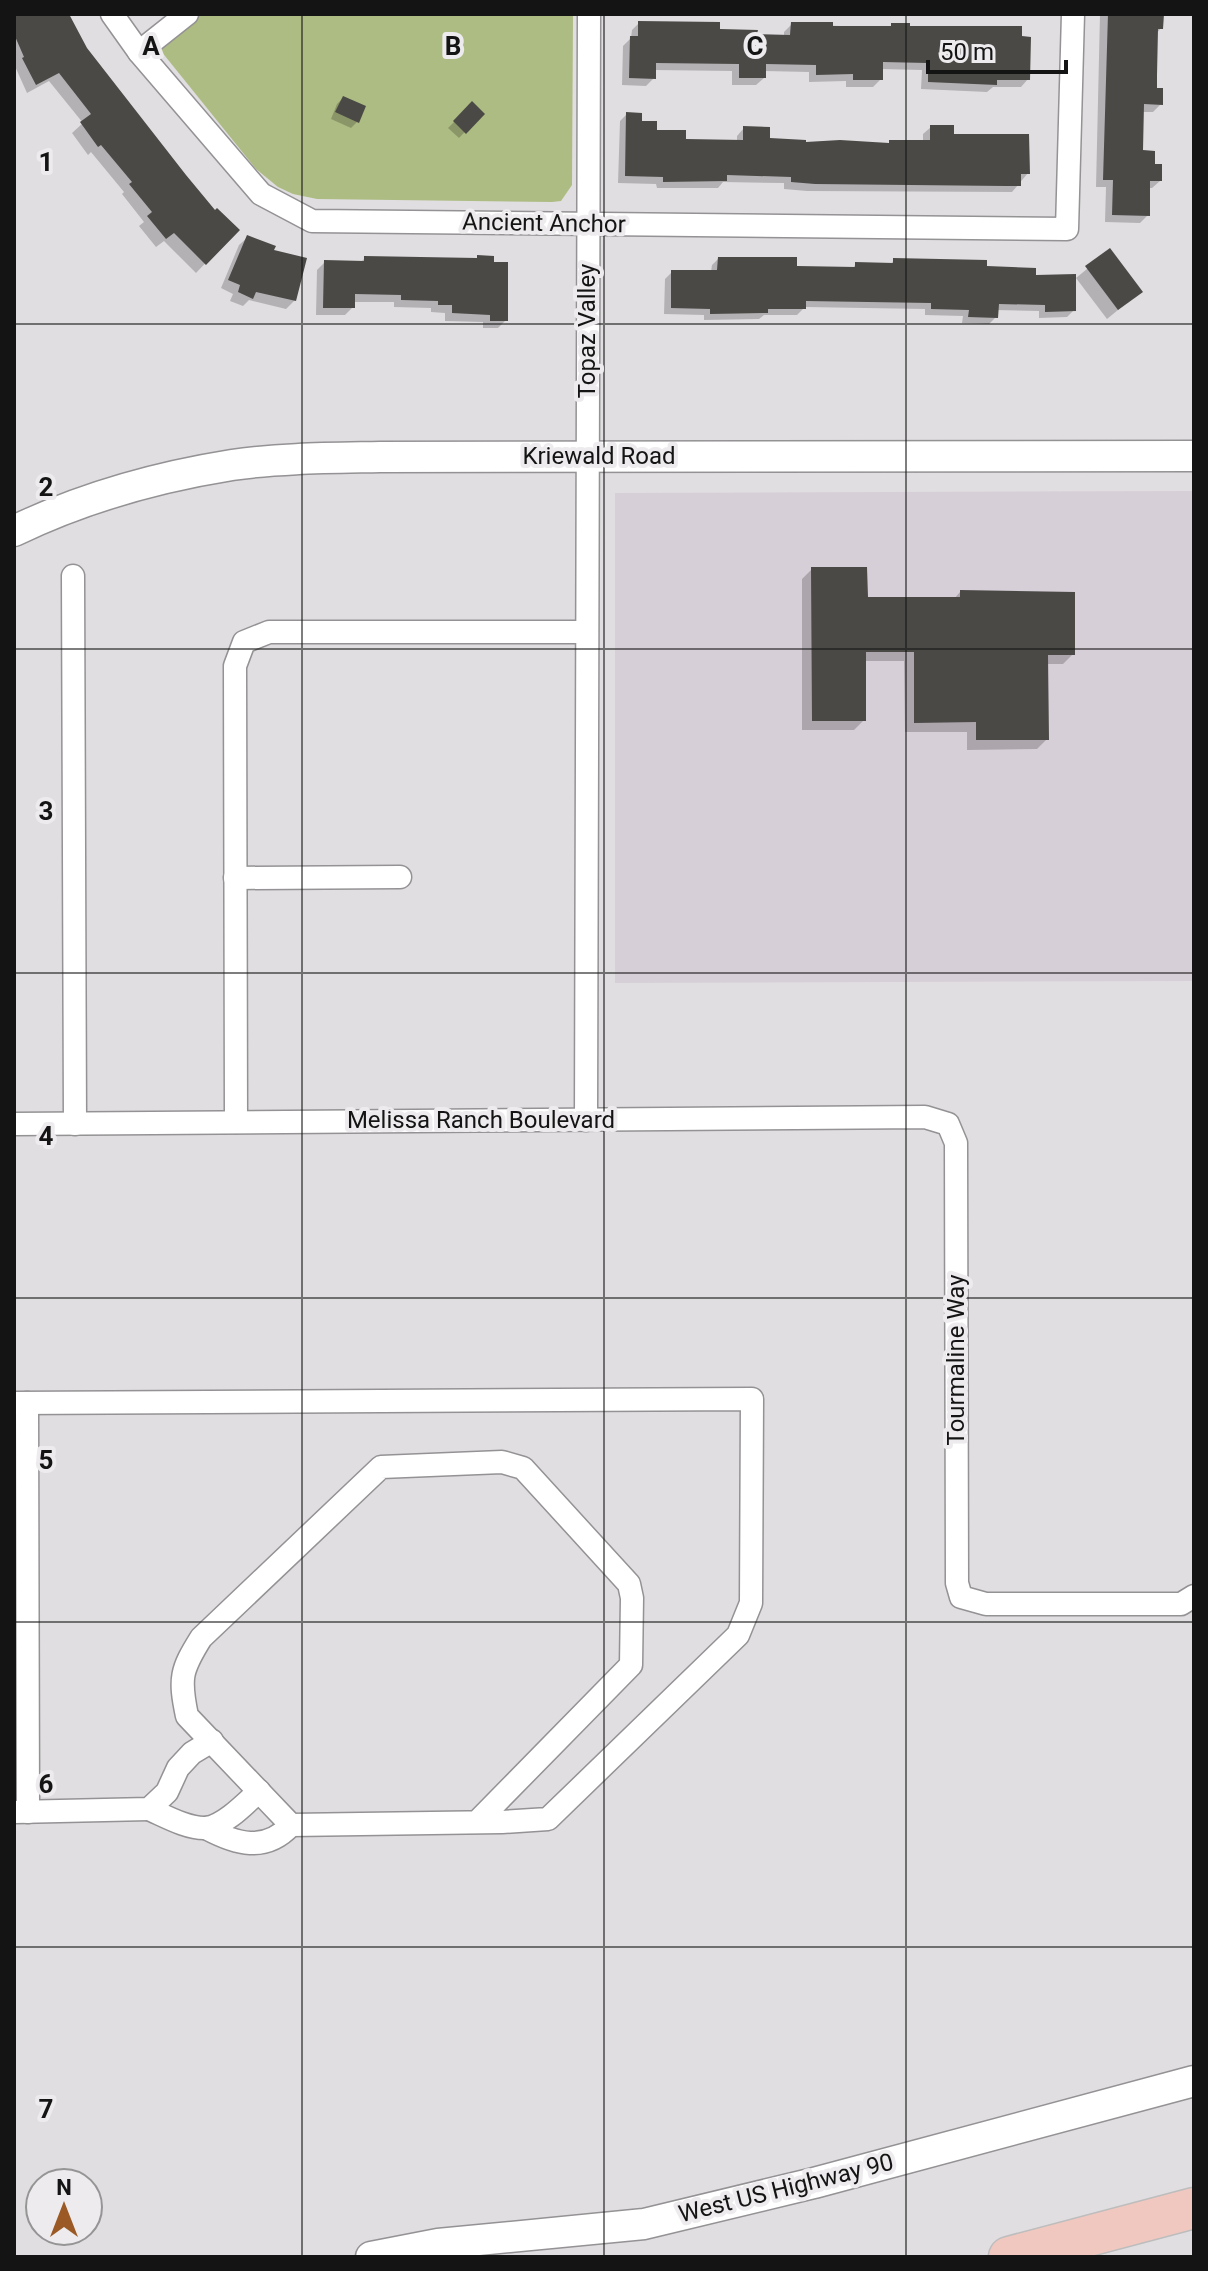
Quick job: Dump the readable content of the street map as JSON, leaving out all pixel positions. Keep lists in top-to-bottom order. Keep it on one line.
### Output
{"streets":{"street":["Ancient Anchor","Topaz Valley","Kriewald Road","Melissa Ranch Boulevard","Tourmaline Way","West US Highway 90"]},"crossings":[["Ancient Anchor","Topaz Valley"],["Topaz Valley","Kriewald Road"],["Topaz Valley","Melissa Ranch Boulevard"],["Melissa Ranch Boulevard","Tourmaline Way"]],"scale_bar":"50 m","north":"top","grid":{"columns":["A","B","C"],"rows":["1","2","3","4","5","6","7"]}}
